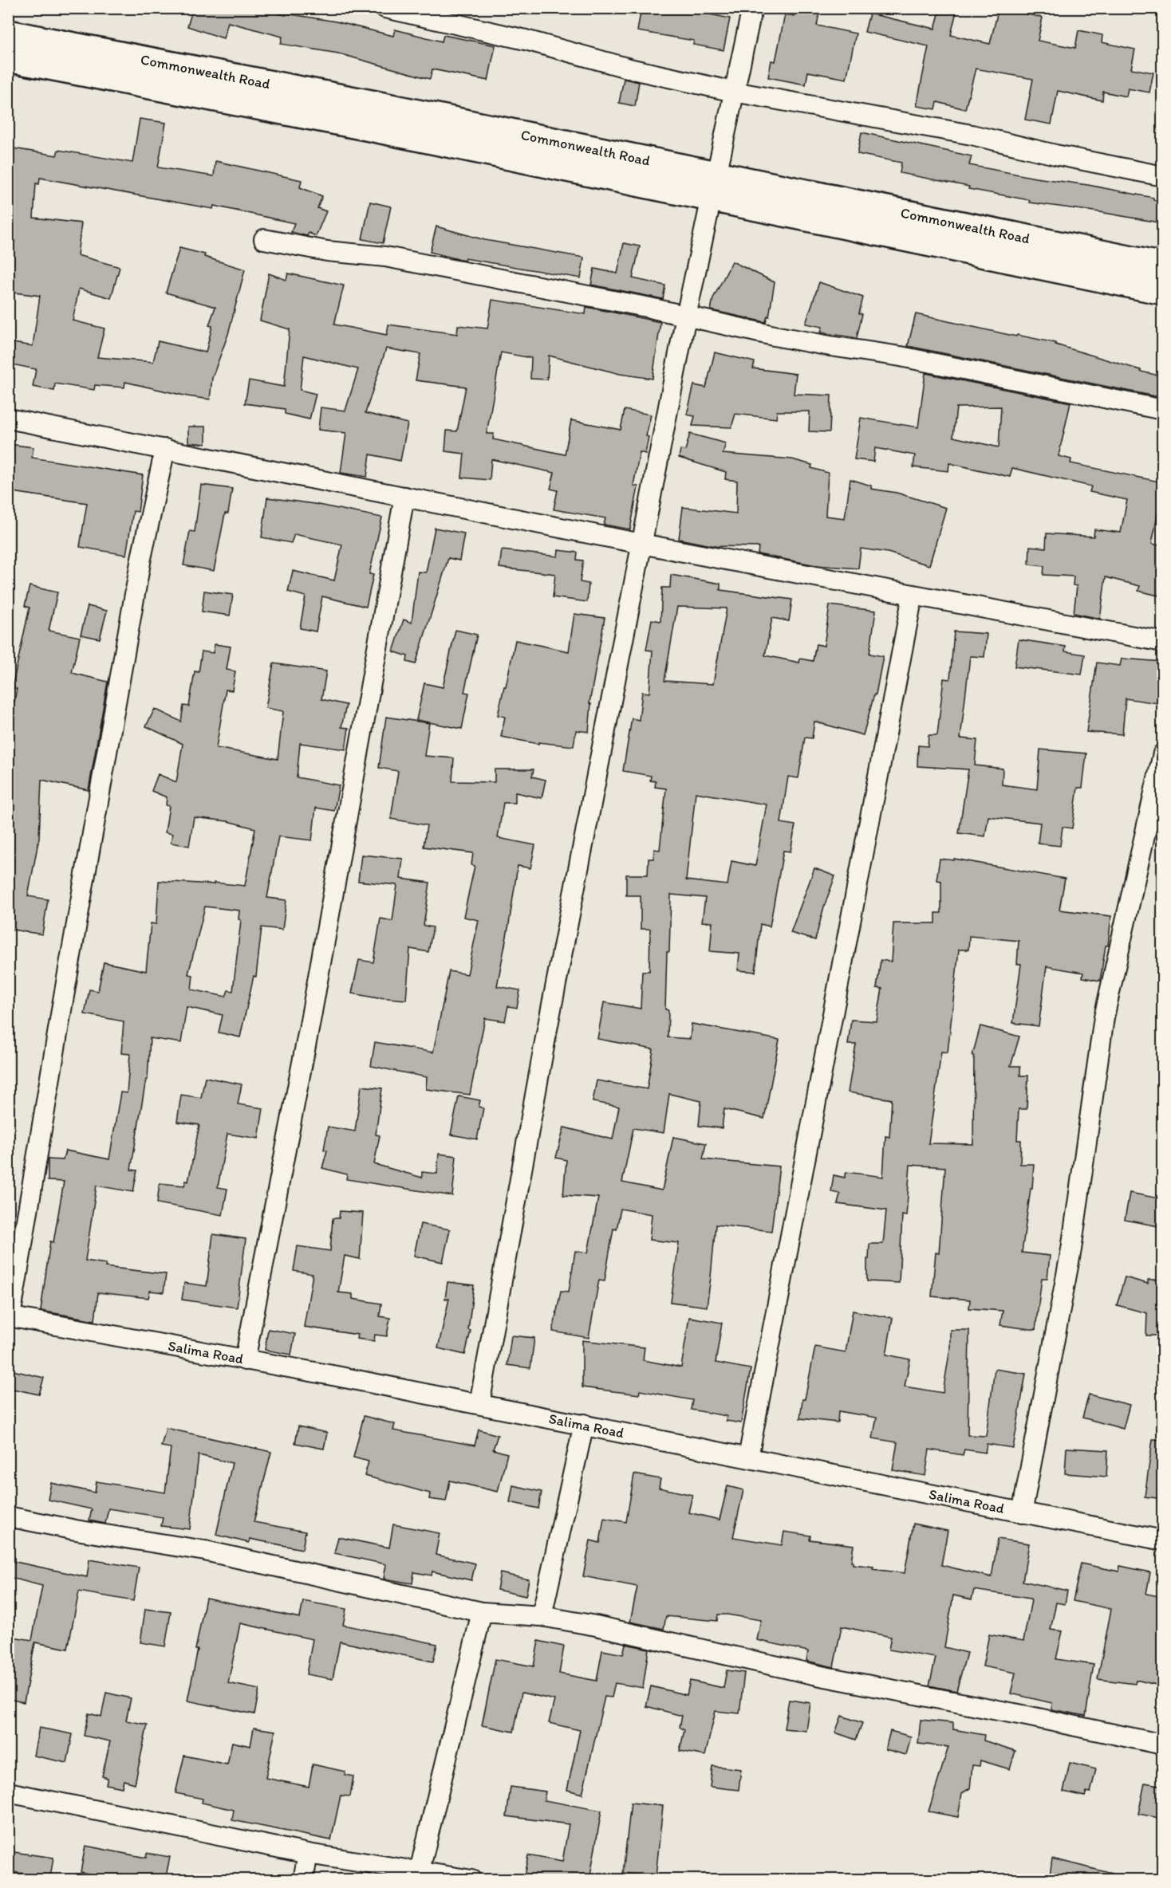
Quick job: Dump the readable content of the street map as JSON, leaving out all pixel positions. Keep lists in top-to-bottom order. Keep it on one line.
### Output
{"streets":{"main road":["Commonwealth Road"],"street":["Salima Road"]}}
